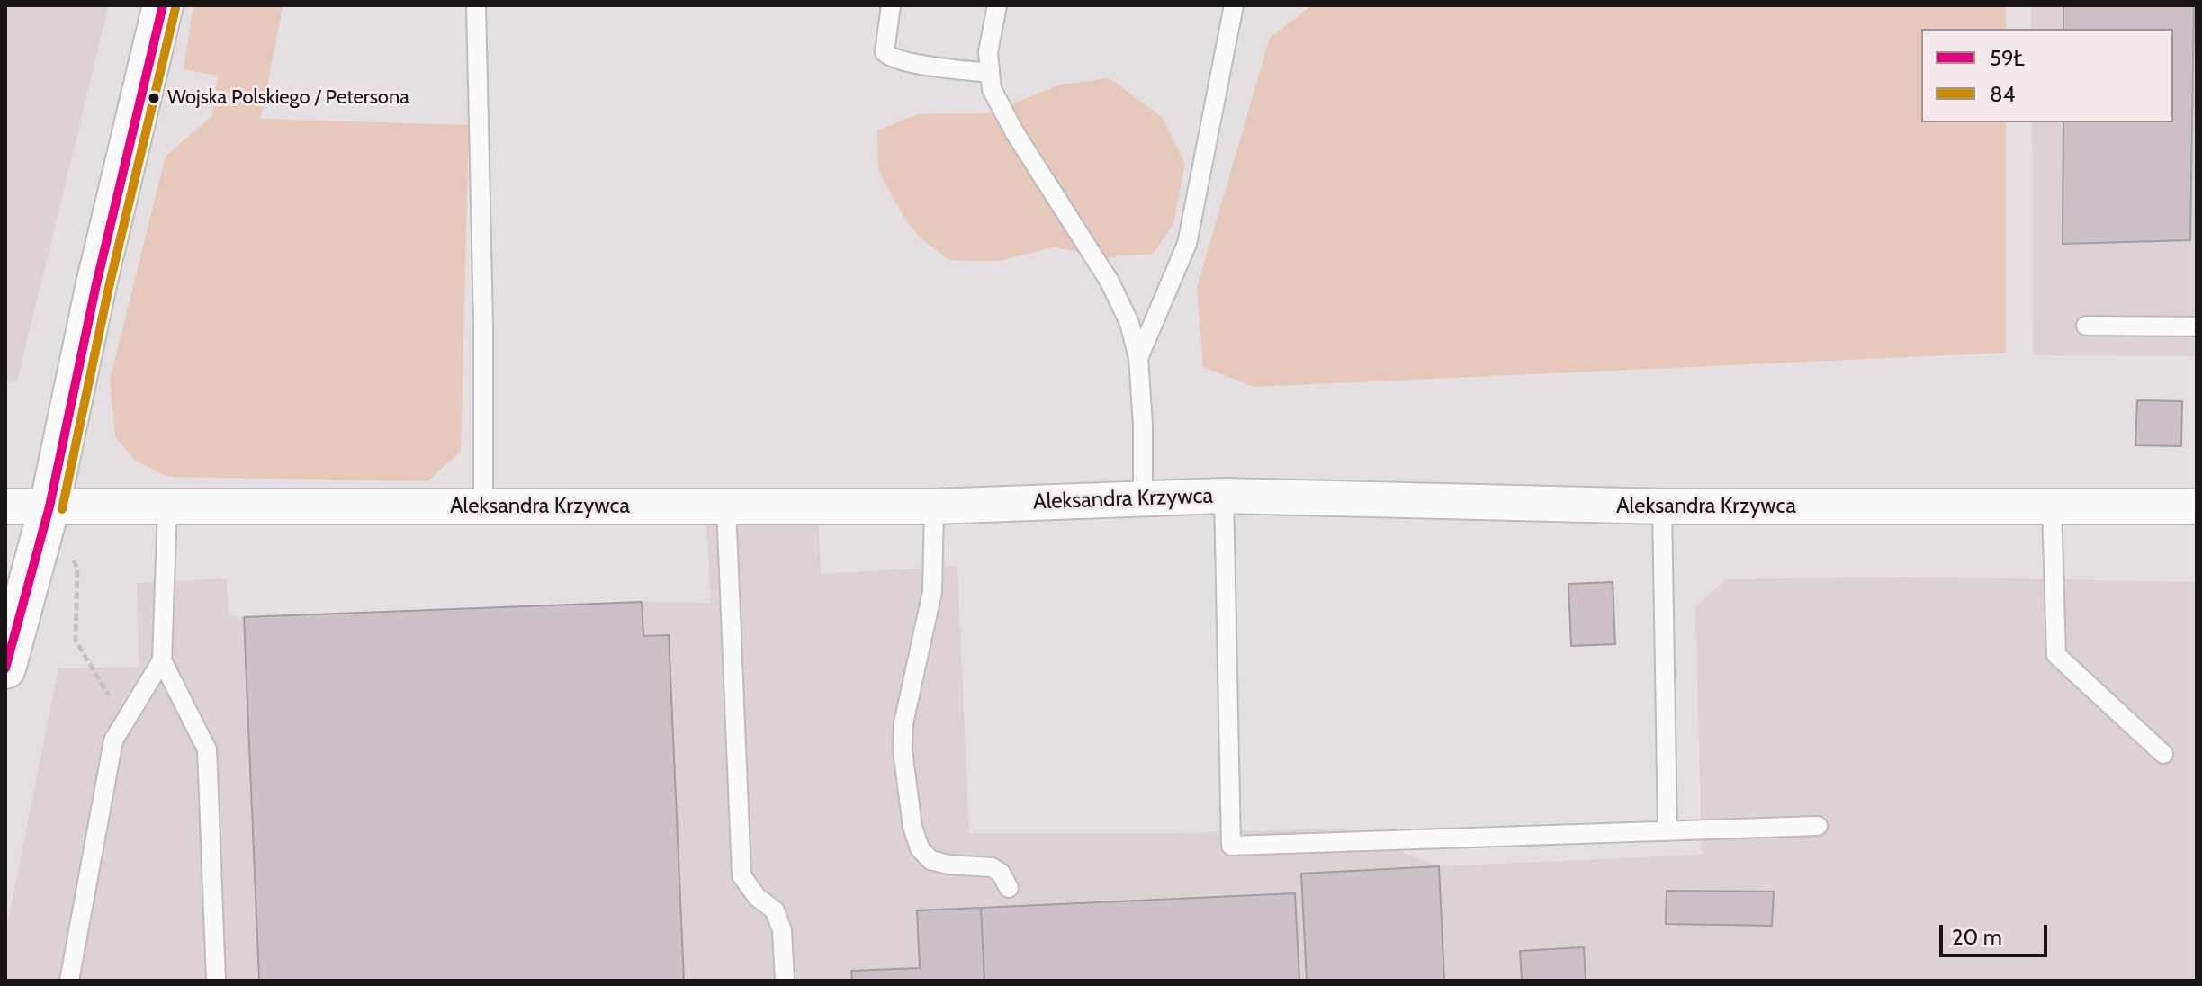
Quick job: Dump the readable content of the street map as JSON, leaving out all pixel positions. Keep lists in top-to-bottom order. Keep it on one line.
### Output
{"streets":{"street":["Aleksandra Krzywca"]},"places":["Wojska Polskiego / Petersona"],"lines":["transit line 59Ł","transit line 84"],"legend":["59Ł","84"],"scale_bar":"20 m"}
